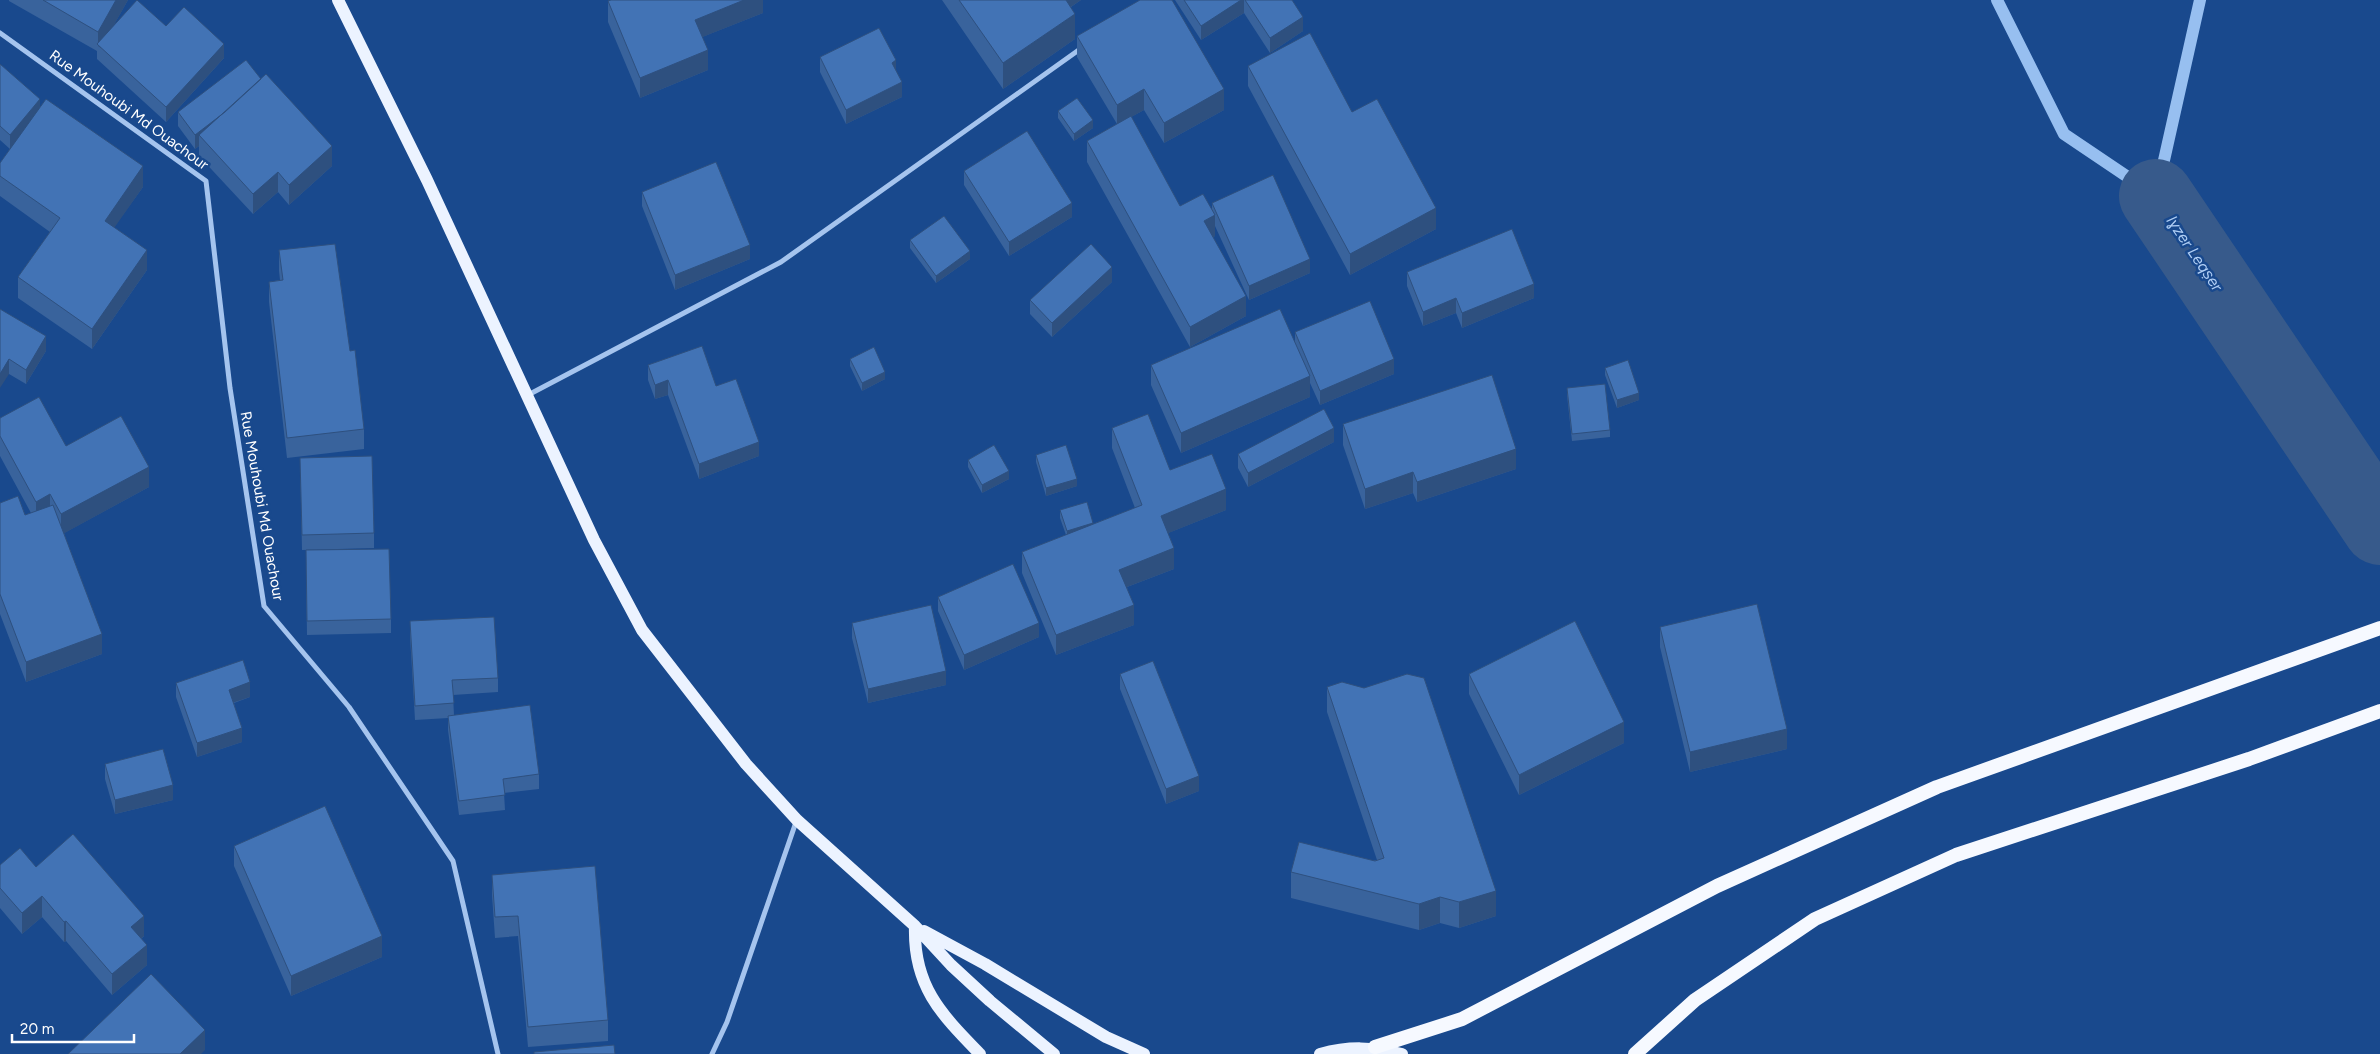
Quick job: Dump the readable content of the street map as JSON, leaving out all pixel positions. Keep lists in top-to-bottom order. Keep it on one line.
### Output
{"streets":{"street":["Rue Mouhoubi Md Ouachour"]},"water":["Iɣzer Leqṣer"],"scale_bar":"20 m"}
